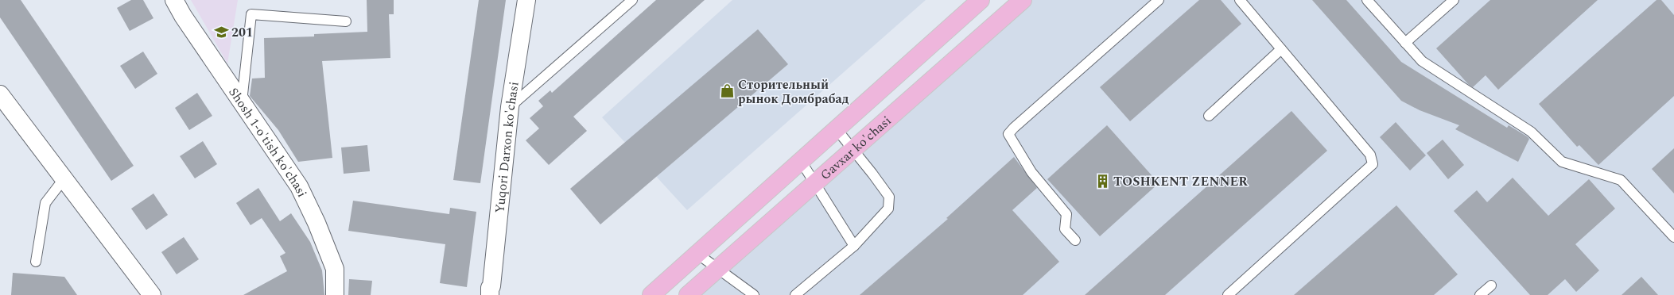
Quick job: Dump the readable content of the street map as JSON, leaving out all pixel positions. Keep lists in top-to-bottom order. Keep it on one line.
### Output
{"streets":{"main road":["Gavxar ko'chasi"],"street":["Shosh 1-o'tish ko'chasi","Yuqori Darxon ko'chasi"]},"places":{"school or university":["201"],"shop":["Сторительный рынок Домбрабад"],"building":["TOSHKENT ZENNER"]}}
